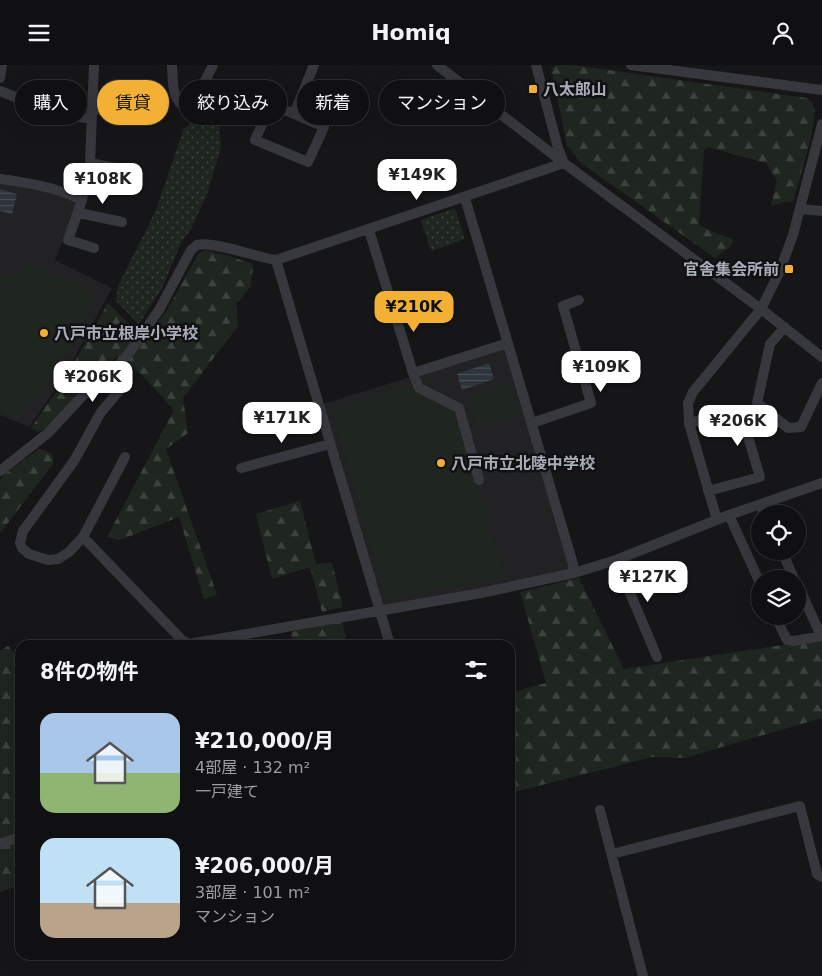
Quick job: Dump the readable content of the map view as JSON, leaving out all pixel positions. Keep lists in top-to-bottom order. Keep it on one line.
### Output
{"places":{"transit":["八太郎山","官舎集会所前"],"other":["八戸市立根岸小学校","八戸市立北陵中学校"]},"page":{"header":"Homiq","chip":["購入","賃貸","絞り込み","新着","マンション"],"price":["¥149K","¥108K","¥210K","¥109K","¥206K","¥171K","¥206K","¥127K"],"heading":"8件の物件","list":[{"name":"¥210,000/月","note":"4部屋 · 132 m² · 一戸建て"},{"name":"¥206,000/月","note":"3部屋 · 101 m² · マンション"}]}}
